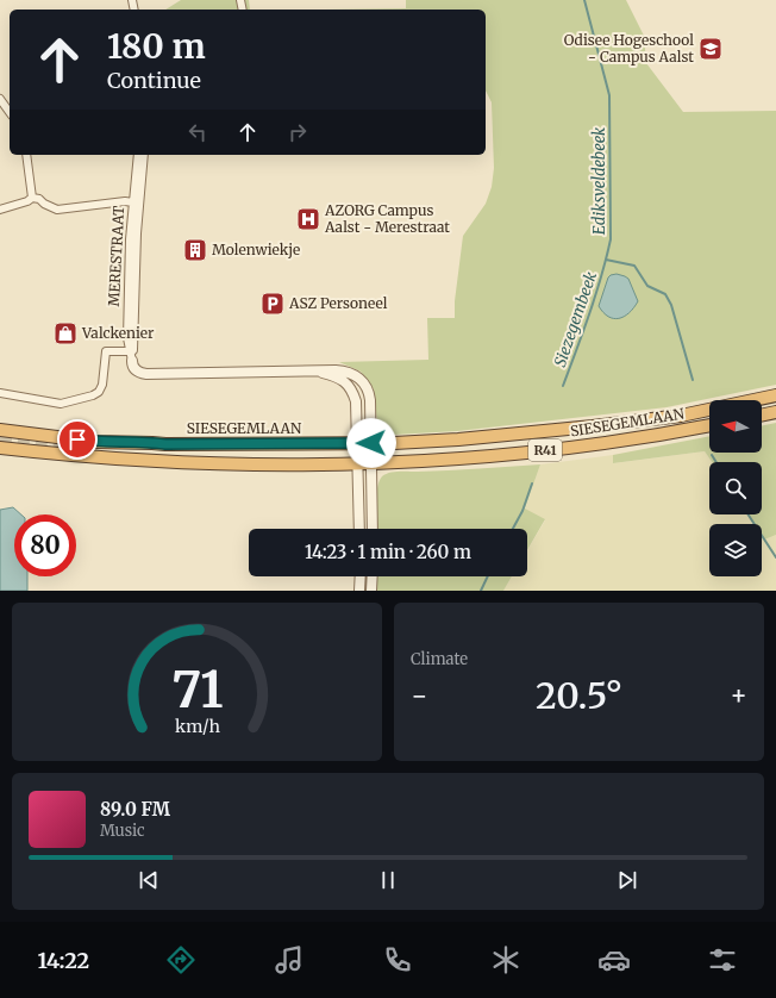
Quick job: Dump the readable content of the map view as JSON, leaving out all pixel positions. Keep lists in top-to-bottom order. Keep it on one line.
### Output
{"streets":{"highway":["SIESEGEMLAAN","R41"],"street":["MERESTRAAT"]},"water":["Ediksveldebeek","Siezegembeek"],"places":{"school or university":["Odisee Hogeschool - Campus Aalst"],"hospital":["AZORG Campus Aalst - Merestraat"],"building":["Molenwiekje"],"parking":["ASZ Personeel"],"shop":["Valckenier"]},"north":"left","page":{"turn":["180 m","Continue"],"limit":"80","trip":"14:23 · 1 min · 260 m","tile":"Climate","heat":["−","20.5°","+"],"song":["89.0 FM","Music"],"tabs":"14:22","gauge":["71","km/h"]}}
